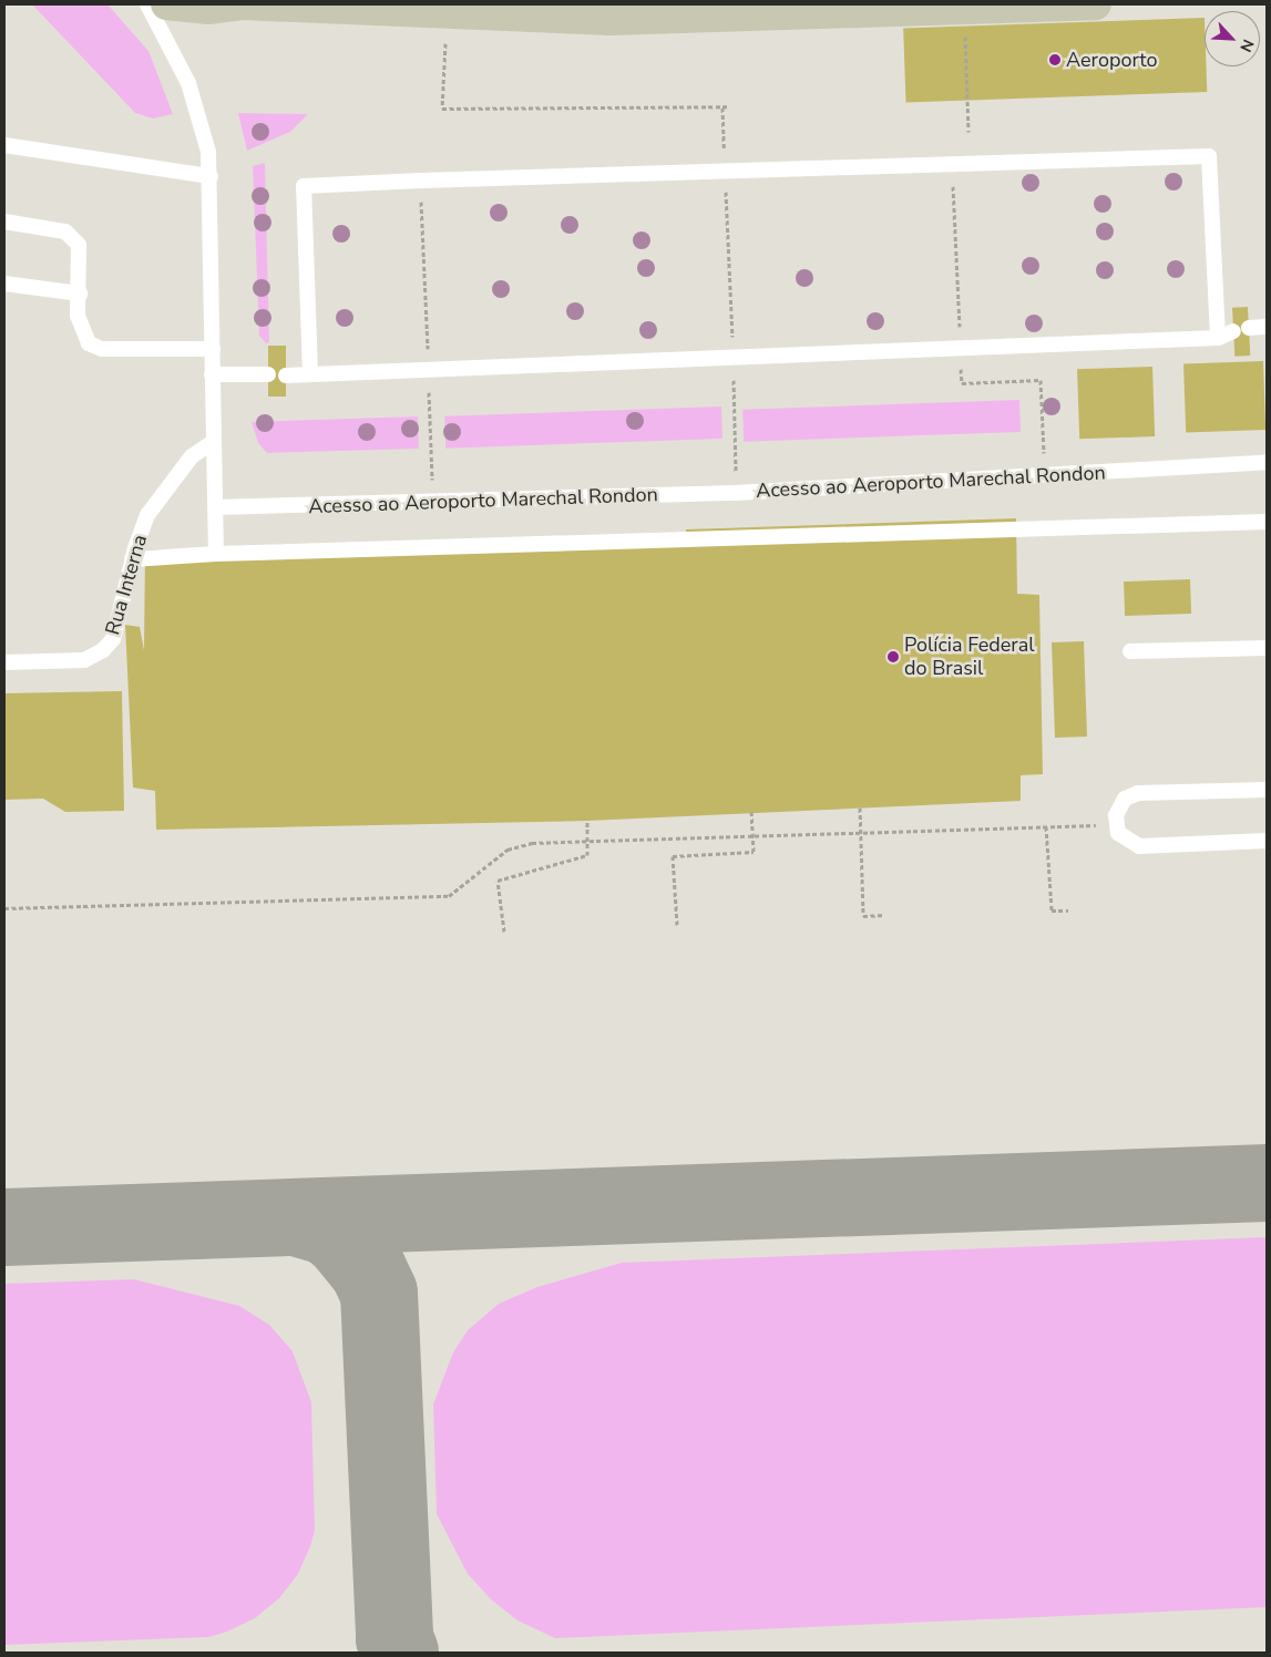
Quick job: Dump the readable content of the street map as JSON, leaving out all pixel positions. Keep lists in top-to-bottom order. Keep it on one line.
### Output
{"streets":{"lane":["Acesso ao Aeroporto Marechal Rondon","Rua Interna"]},"places":["Aeroporto","Polícia Federal do Brasil"],"north":"bottom right"}
